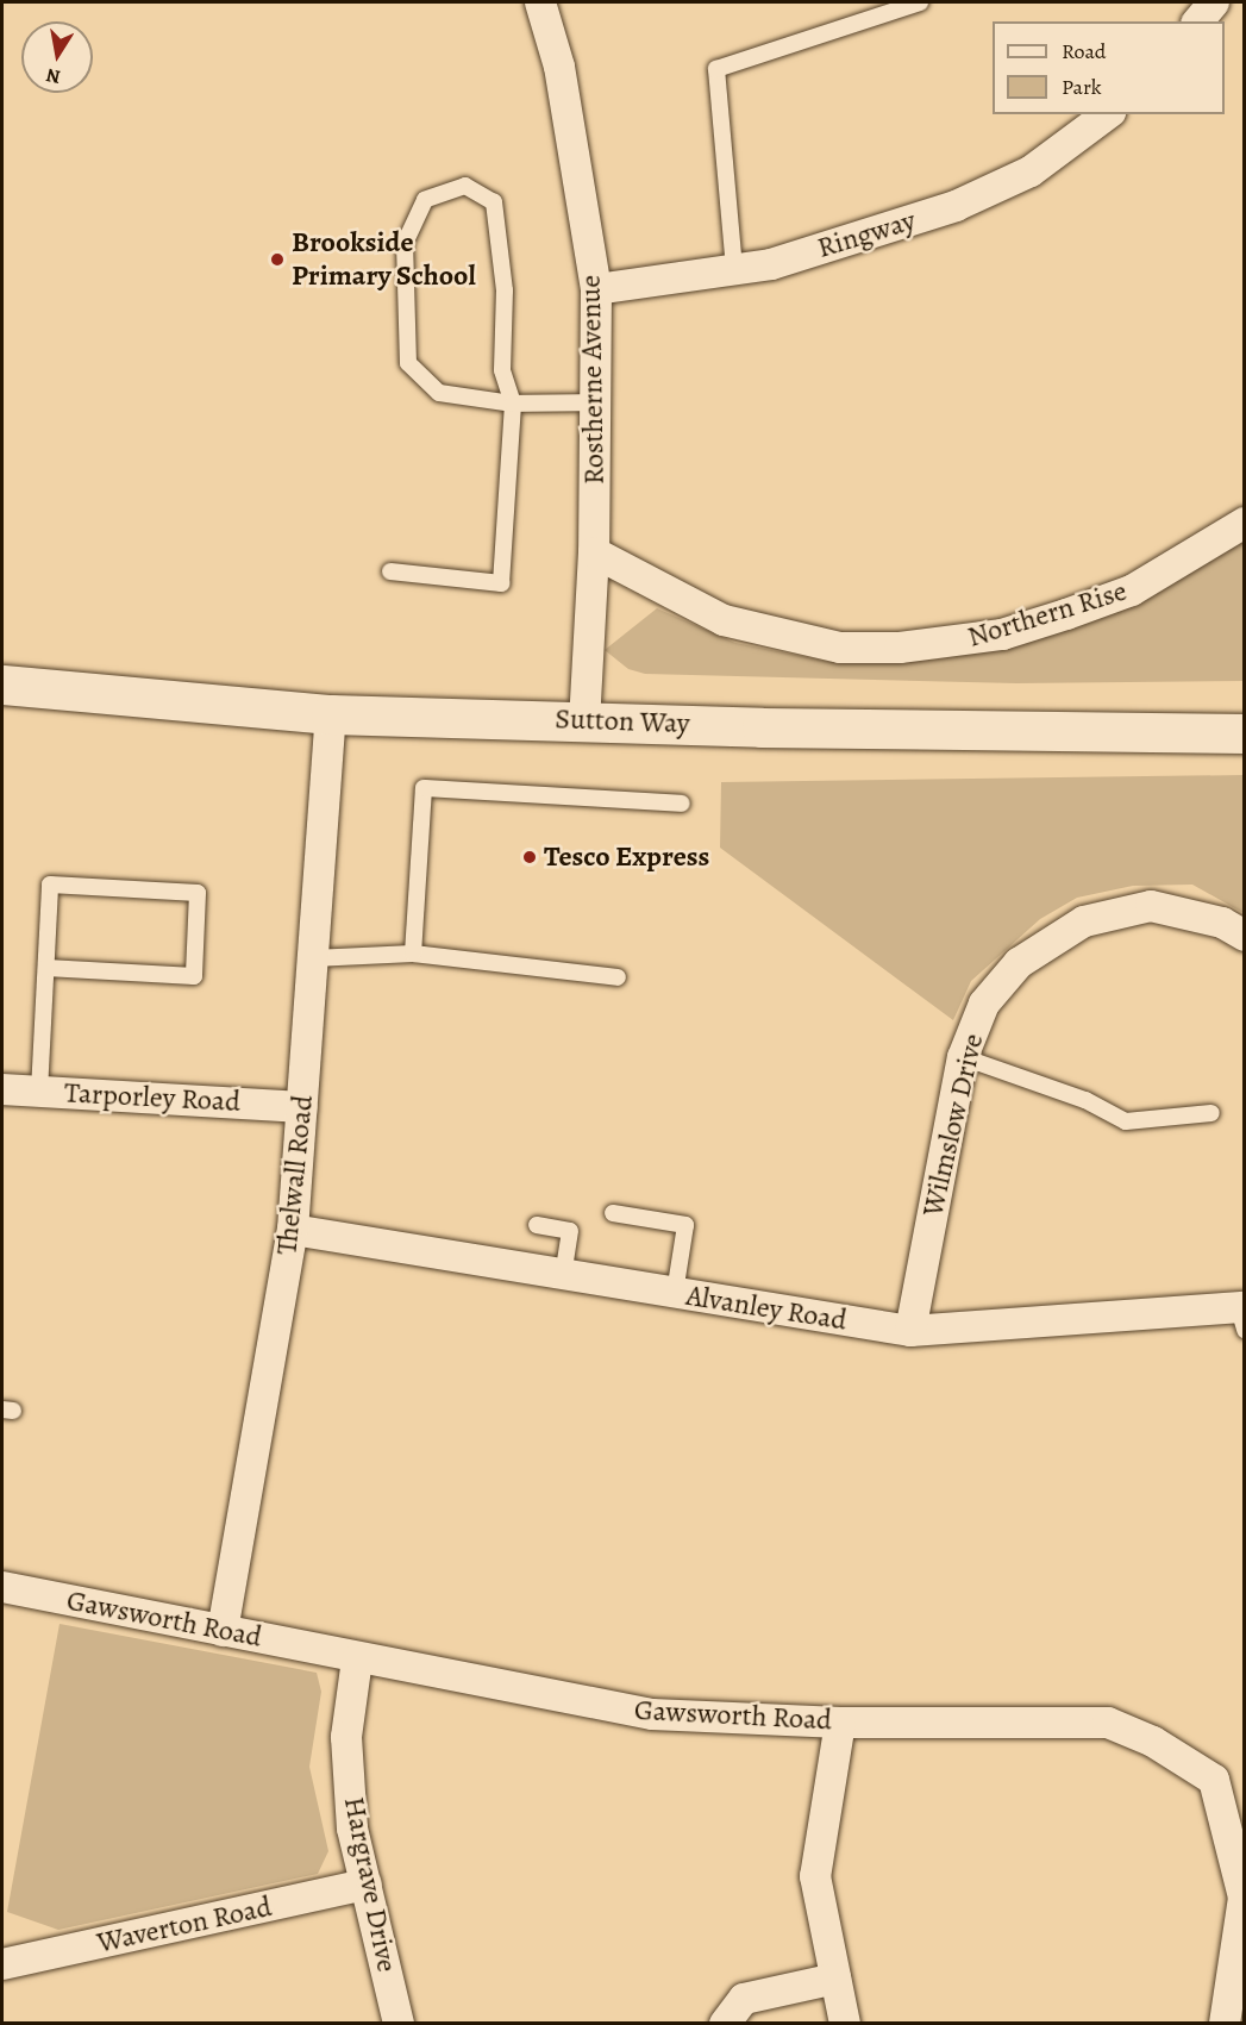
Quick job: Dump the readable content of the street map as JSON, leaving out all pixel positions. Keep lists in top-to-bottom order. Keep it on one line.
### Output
{"streets":{"main road":["Sutton Way"],"street":["Ringway","Rostherne Avenue","Northern Rise","Tarporley Road","Wilmslow Drive","Thelwall Road","Alvanley Road","Gawsworth Road","Hargrave Drive","Waverton Road"]},"crossings":[["Ringway","Rostherne Avenue"],["Rostherne Avenue","Northern Rise"],["Rostherne Avenue","Sutton Way"],["Sutton Way","Thelwall Road"],["Tarporley Road","Thelwall Road"],["Wilmslow Drive","Alvanley Road"],["Thelwall Road","Alvanley Road"],["Thelwall Road","Gawsworth Road"],["Gawsworth Road","Hargrave Drive"],["Hargrave Drive","Waverton Road"]],"places":["Brookside Primary School","Tesco Express"],"legend":["Road","Park"],"north":"bottom"}
